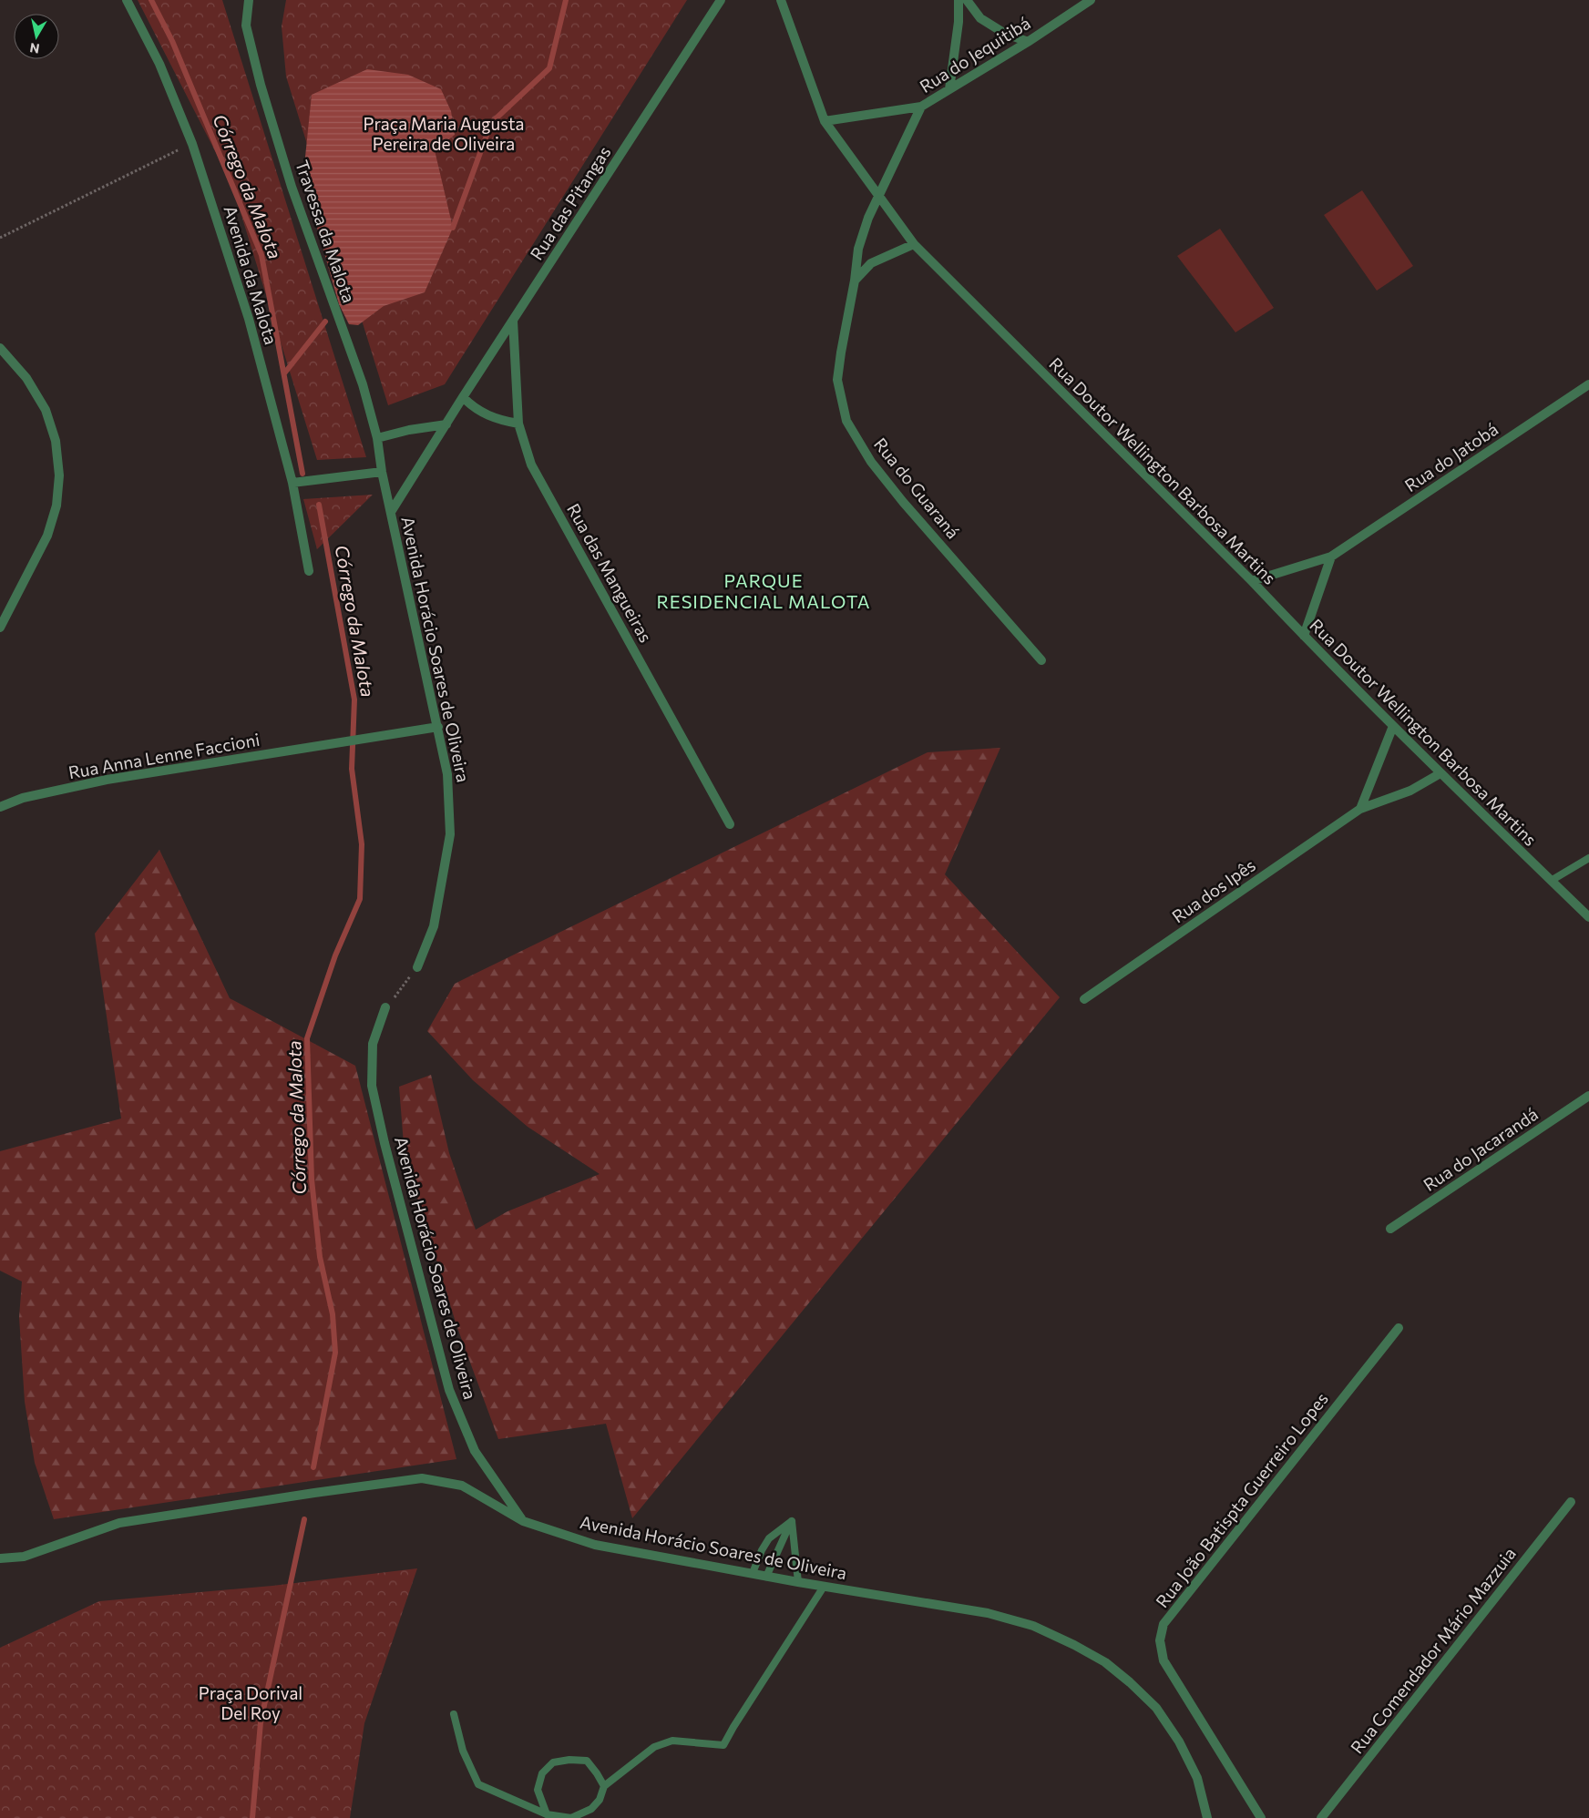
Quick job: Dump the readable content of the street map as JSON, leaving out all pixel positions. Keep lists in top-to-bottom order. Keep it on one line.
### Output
{"streets":{"street":["Rua do Jequitibá","Rua das Pitangas","Travessa da Malota","Avenida da Malota","Rua do Jatobá","Rua Doutor Wellington Barbosa Martins","Rua do Guaraná","Rua das Mangueiras","Avenida Horácio Soares de Oliveira","Rua Anna Lenne Faccioni","Rua dos Ipês","Rua do Jacarandá","Rua João Batispta Guerreiro Lopes","Rua Comendador Mário Mazzuia"]},"crossings":[["Rua do Jequitibá","Rua Doutor Wellington Barbosa Martins"],["Rua do Jequitibá","Rua do Guaraná"],["Rua das Pitangas","Rua das Mangueiras"],["Rua das Pitangas","Avenida Horácio Soares de Oliveira"],["Travessa da Malota","Avenida Horácio Soares de Oliveira"],["Rua do Jatobá","Rua Doutor Wellington Barbosa Martins"],["Rua Doutor Wellington Barbosa Martins","Rua do Guaraná"],["Rua Doutor Wellington Barbosa Martins","Rua dos Ipês"],["Avenida Horácio Soares de Oliveira","Rua Anna Lenne Faccioni"]],"districts":["PARQUE RESIDENCIAL MALOTA"],"water":["Córrego da Malota"],"parks":["Praça Maria Augusta Pereira de Oliveira","Praça Dorival Del Roy"],"north":"bottom"}
